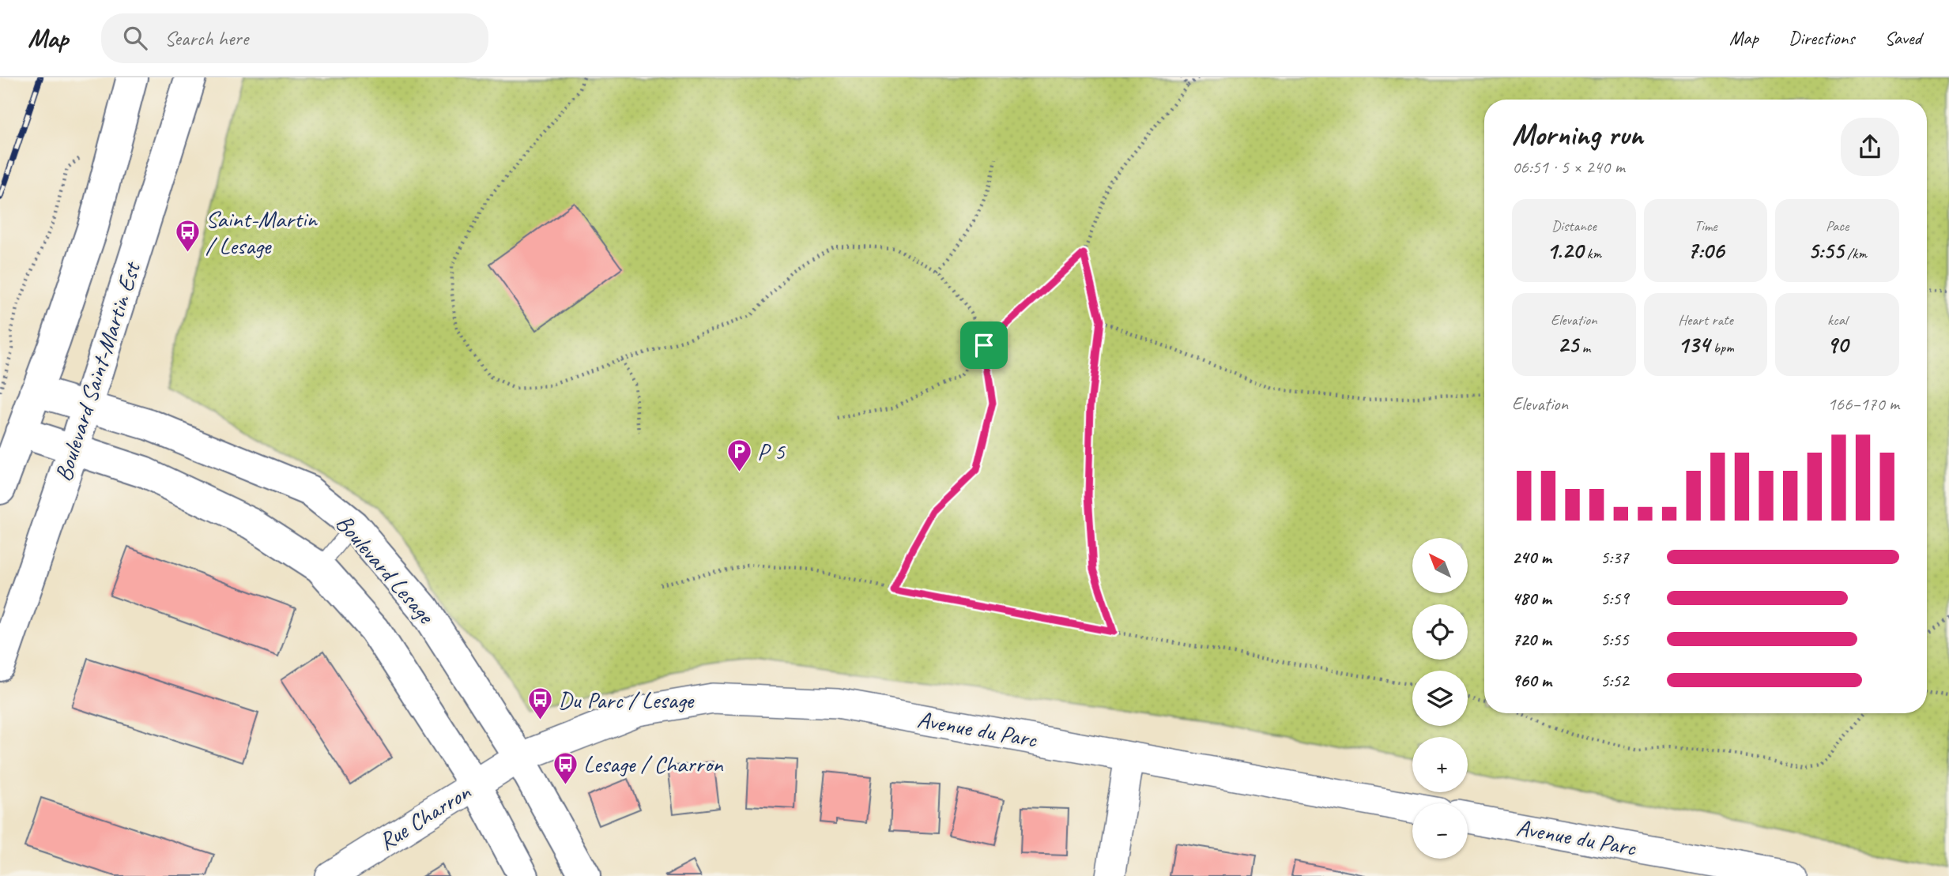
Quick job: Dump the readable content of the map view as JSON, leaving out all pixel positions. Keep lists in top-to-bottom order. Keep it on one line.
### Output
{"streets":{"street":["Boulevard Saint-Martin Est","Boulevard Lesage","Avenue du Parc","Rue Charron"]},"crossings":[["Boulevard Saint-Martin Est","Boulevard Lesage"],["Boulevard Lesage","Avenue du Parc"],["Boulevard Lesage","Rue Charron"],["Avenue du Parc","Rue Charron"]],"places":{"bus stop":["Saint-Martin / Lesage","Du Parc / Lesage","Lesage / Charron"],"parking":["P 5"]},"north":"top left","page":{"header":"Map","search":"Search here","nav":["Map","Directions","Saved"],"heading":["Morning run","06:51 · 5 × 240 m"],"stats":[["Distance","1.20 km"],["Time","7:06"],["Pace","5:55 /km"],["Elevation","25 m"],["Heart rate","134 bpm"],["kcal","90"]],"chart":["Elevation","166–170 m"],"list":[{"name":"240 m","note":"5:37"},{"name":"480 m","note":"5:59"},{"name":"720 m","note":"5:55"},{"name":"960 m","note":"5:52"}],"map_buttons":["+","−"]}}
